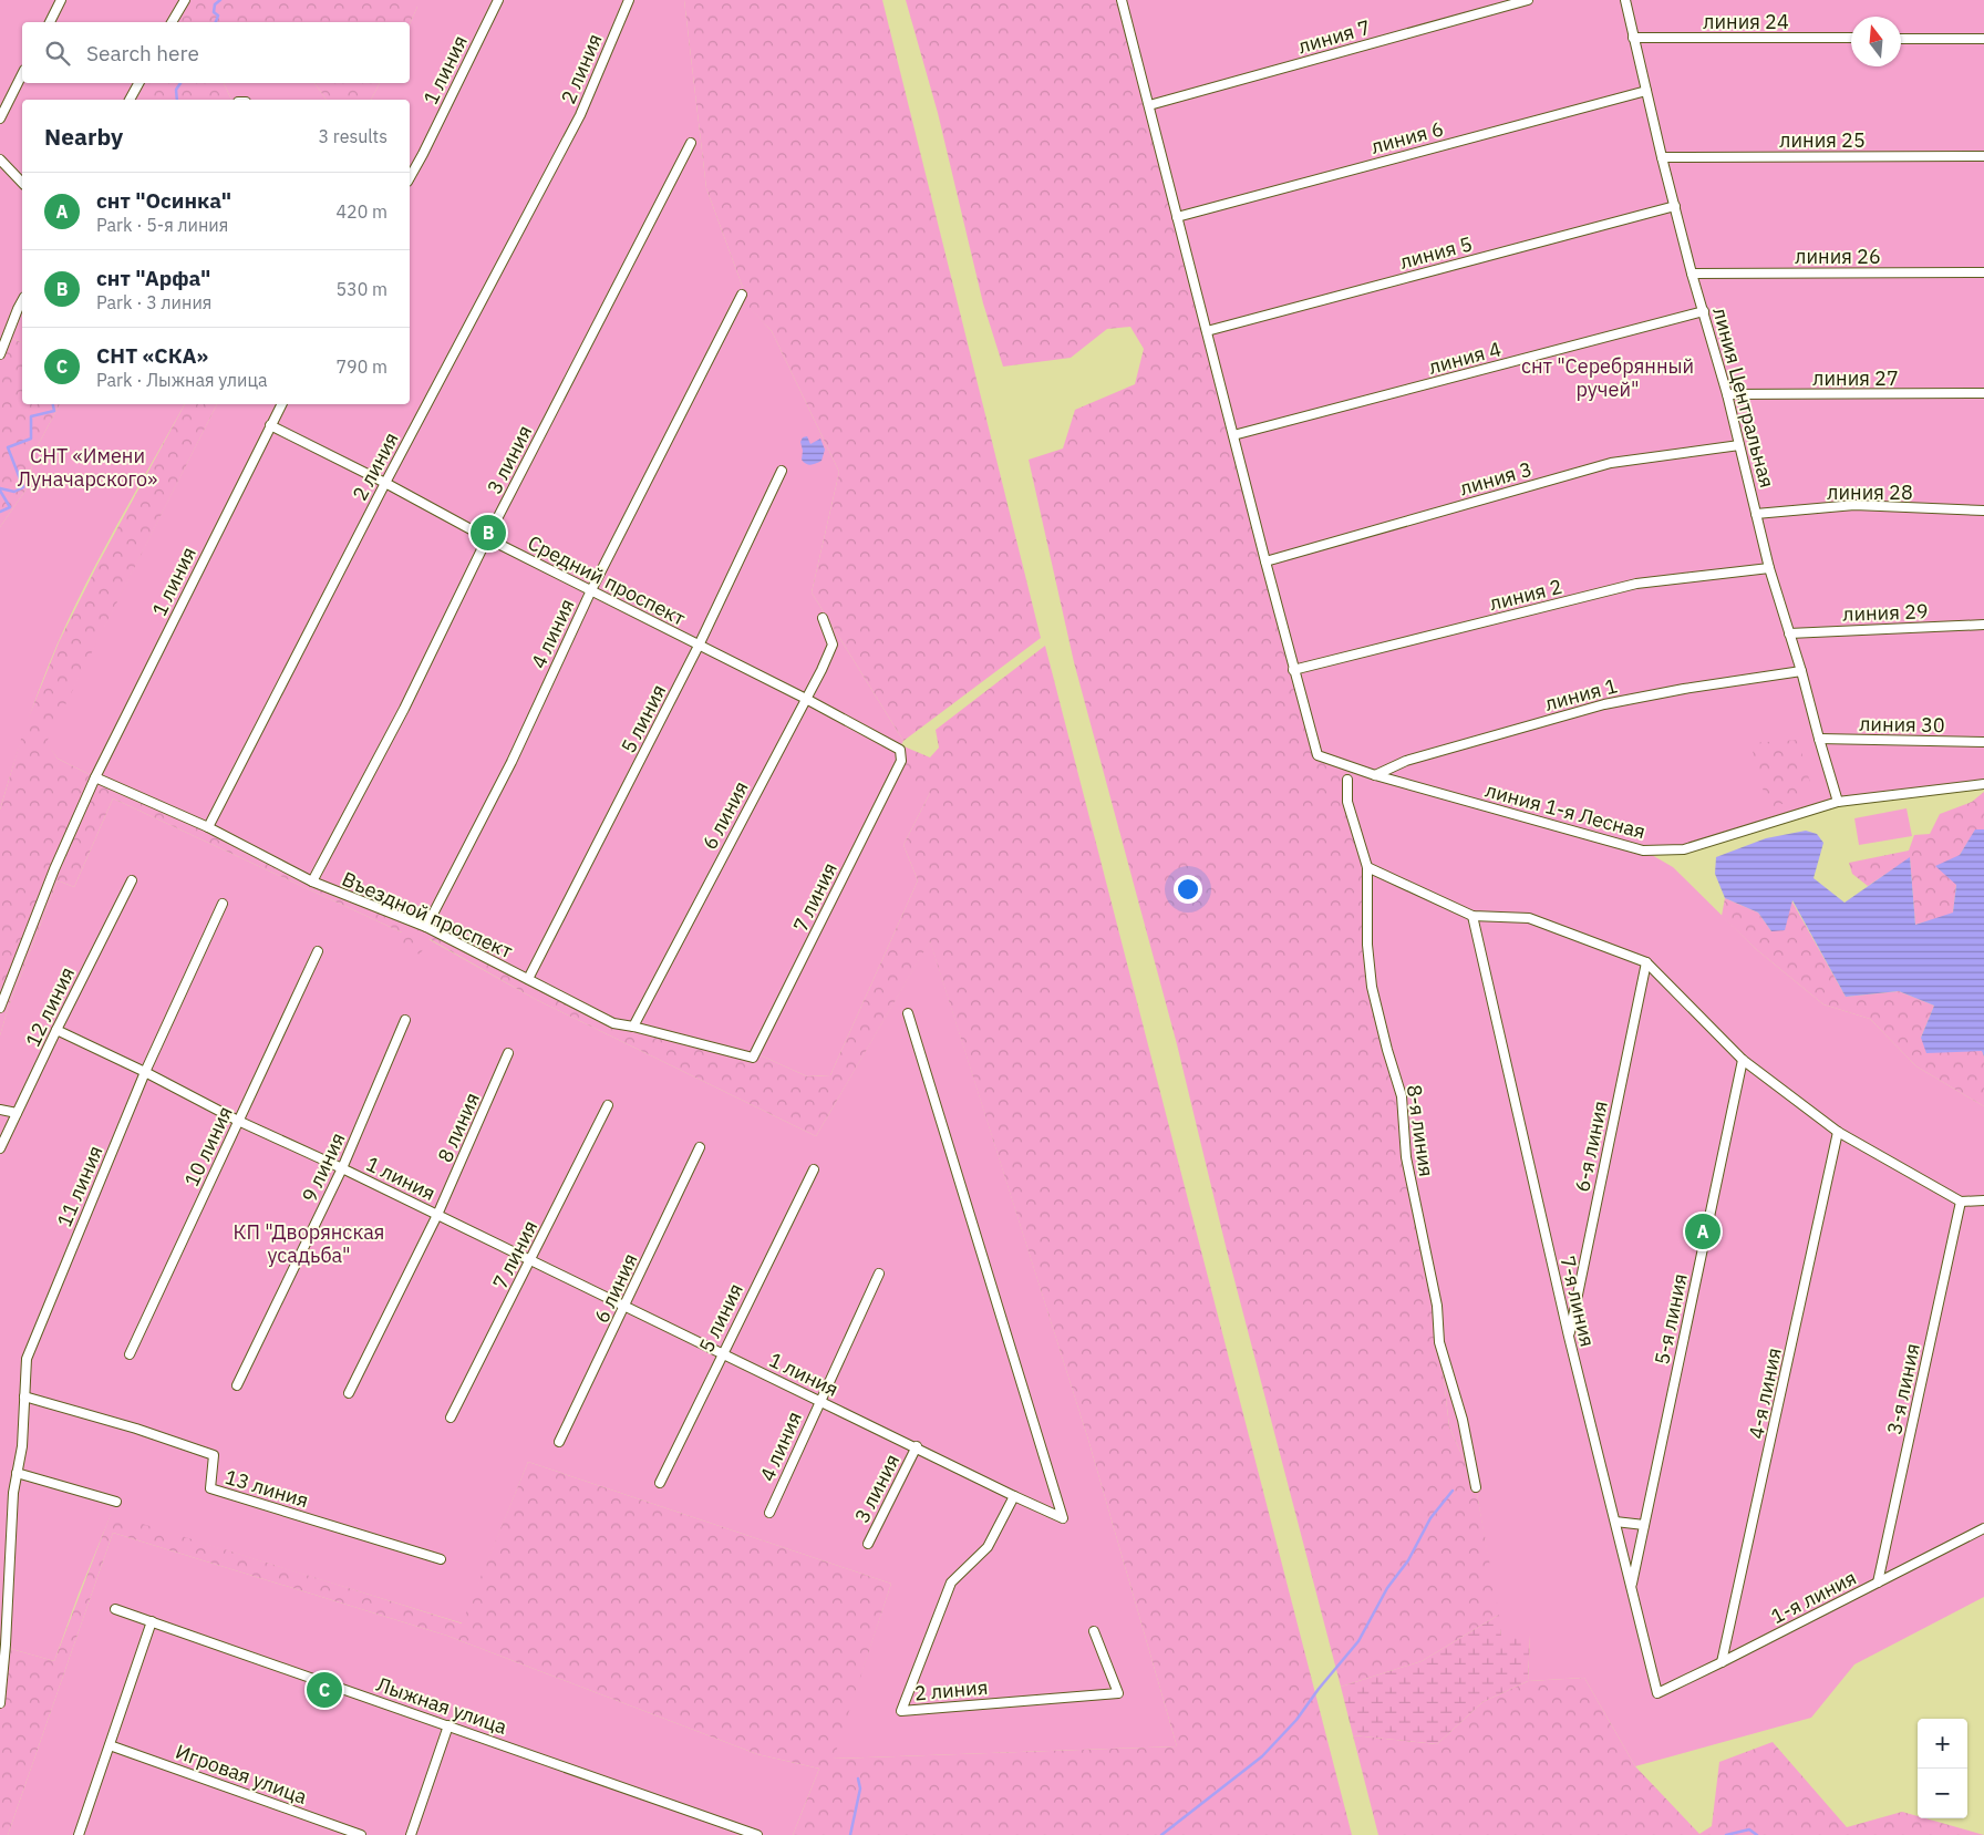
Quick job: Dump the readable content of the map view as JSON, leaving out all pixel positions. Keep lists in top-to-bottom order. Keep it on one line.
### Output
{"streets":{"street":["линия 24","линия 7","2 линия","1 линия","линия 6","линия 25","линия 5","линия 26","линия 4","линия 27","линия Центральная","3 линия","линия 3","линия 28","Средний проспект","линия 2","линия 29","4 линия","линия 1","5 линия","линия 30","линия 1-я Лесная","6 линия","7 линия","Въездной проспект","12 линия","8 линия","8-я линия","10 линия","6-я линия","9 линия","11 линия","7-я линия","5-я линия","3-я линия","4-я линия","13 линия","1-я линия","Лыжная улица","Игровая улица"]},"crossings":[["линия 24","линия Центральная"],["2 линия","1 линия"],["2 линия","Средний проспект"],["2 линия","Въездной проспект"],["1 линия","3 линия"],["1 линия","Средний проспект"],["1 линия","4 линия"],["1 линия","5 линия"],["1 линия","6 линия"],["1 линия","7 линия"],["1 линия","Въездной проспект"],["1 линия","12 линия"],["1 линия","8 линия"],["1 линия","10 линия"],["1 линия","9 линия"],["1 линия","11 линия"],["линия 6","линия Центральная"],["линия 25","линия Центральная"],["линия 5","линия Центральная"],["линия 26","линия Центральная"],["линия 4","линия Центральная"],["линия 27","линия Центральная"],["линия Центральная","линия 3"],["линия Центральная","линия 28"],["линия Центральная","линия 2"],["линия Центральная","линия 29"],["линия Центральная","линия 1"],["линия Центральная","линия 30"],["линия Центральная","линия 1-я Лесная"],["3 линия","Средний проспект"],["3 линия","Въездной проспект"],["Средний проспект","4 линия"],["Средний проспект","5 линия"],["Средний проспект","6 линия"],["Средний проспект","7 линия"],["линия 2","линия 1-я Лесная"],["4 линия","Въездной проспект"],["линия 1","линия 1-я Лесная"],["5 линия","Въездной проспект"],["6 линия","Въездной проспект"],["7 линия","Въездной проспект"],["6-я линия","7-я линия"],["11 линия","13 линия"],["7-я линия","5-я линия"],["7-я линия","1-я линия"],["3-я линия","1-я линия"],["4-я линия","1-я линия"]],"parks":["снт \"Серебрянный ручей\"","СНТ «Имени Луначарского»","КП \"Дворянская усадьба\""],"north":"top","page":{"search":"Search here","heading":["Nearby","3 results"],"list":[{"mark":"A","name":"снт \"Осинка\"","note":"Park · 5-я линия","value":"420 m"},{"mark":"B","name":"снт \"Арфа\"","note":"Park · 3 линия","value":"530 m"},{"mark":"C","name":"СНТ «СКА»","note":"Park · Лыжная улица","value":"790 m"}],"pins":["B","A","C"],"map_buttons":["+","−"]}}
